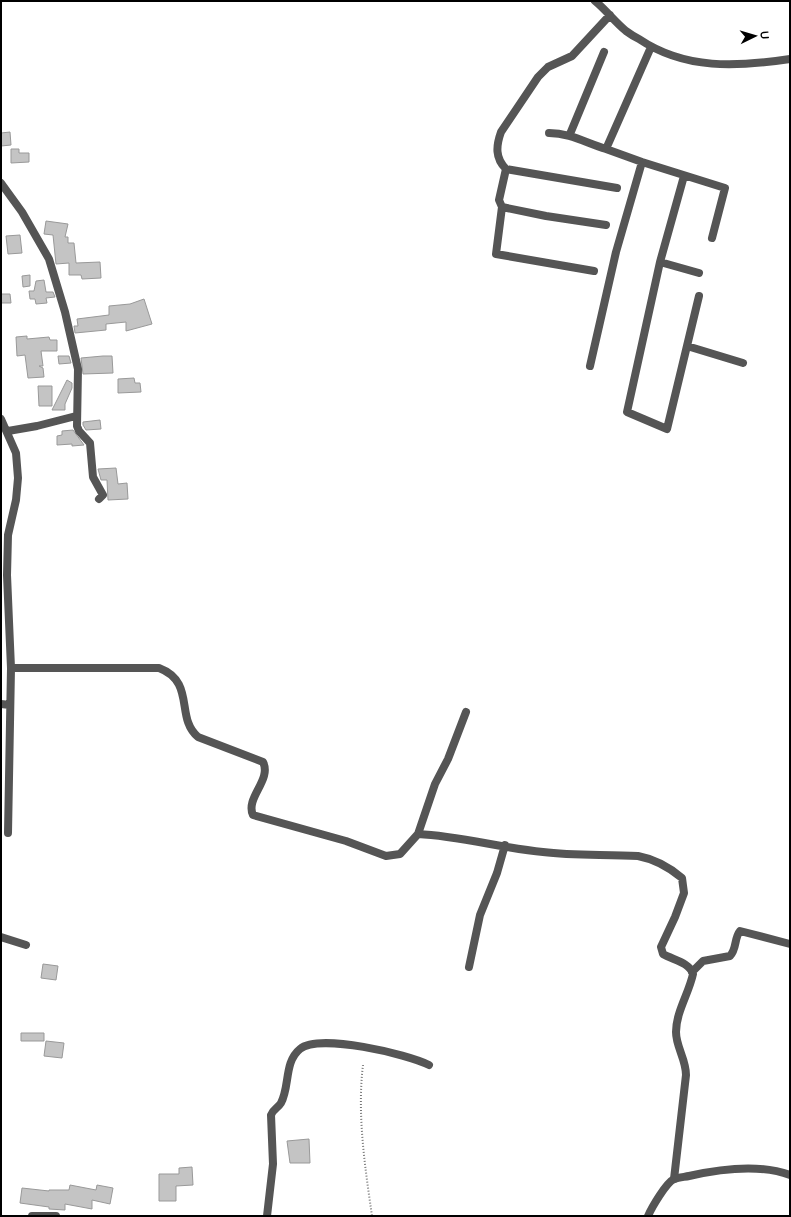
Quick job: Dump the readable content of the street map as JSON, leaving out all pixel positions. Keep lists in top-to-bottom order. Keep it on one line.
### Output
{"north":"right"}
